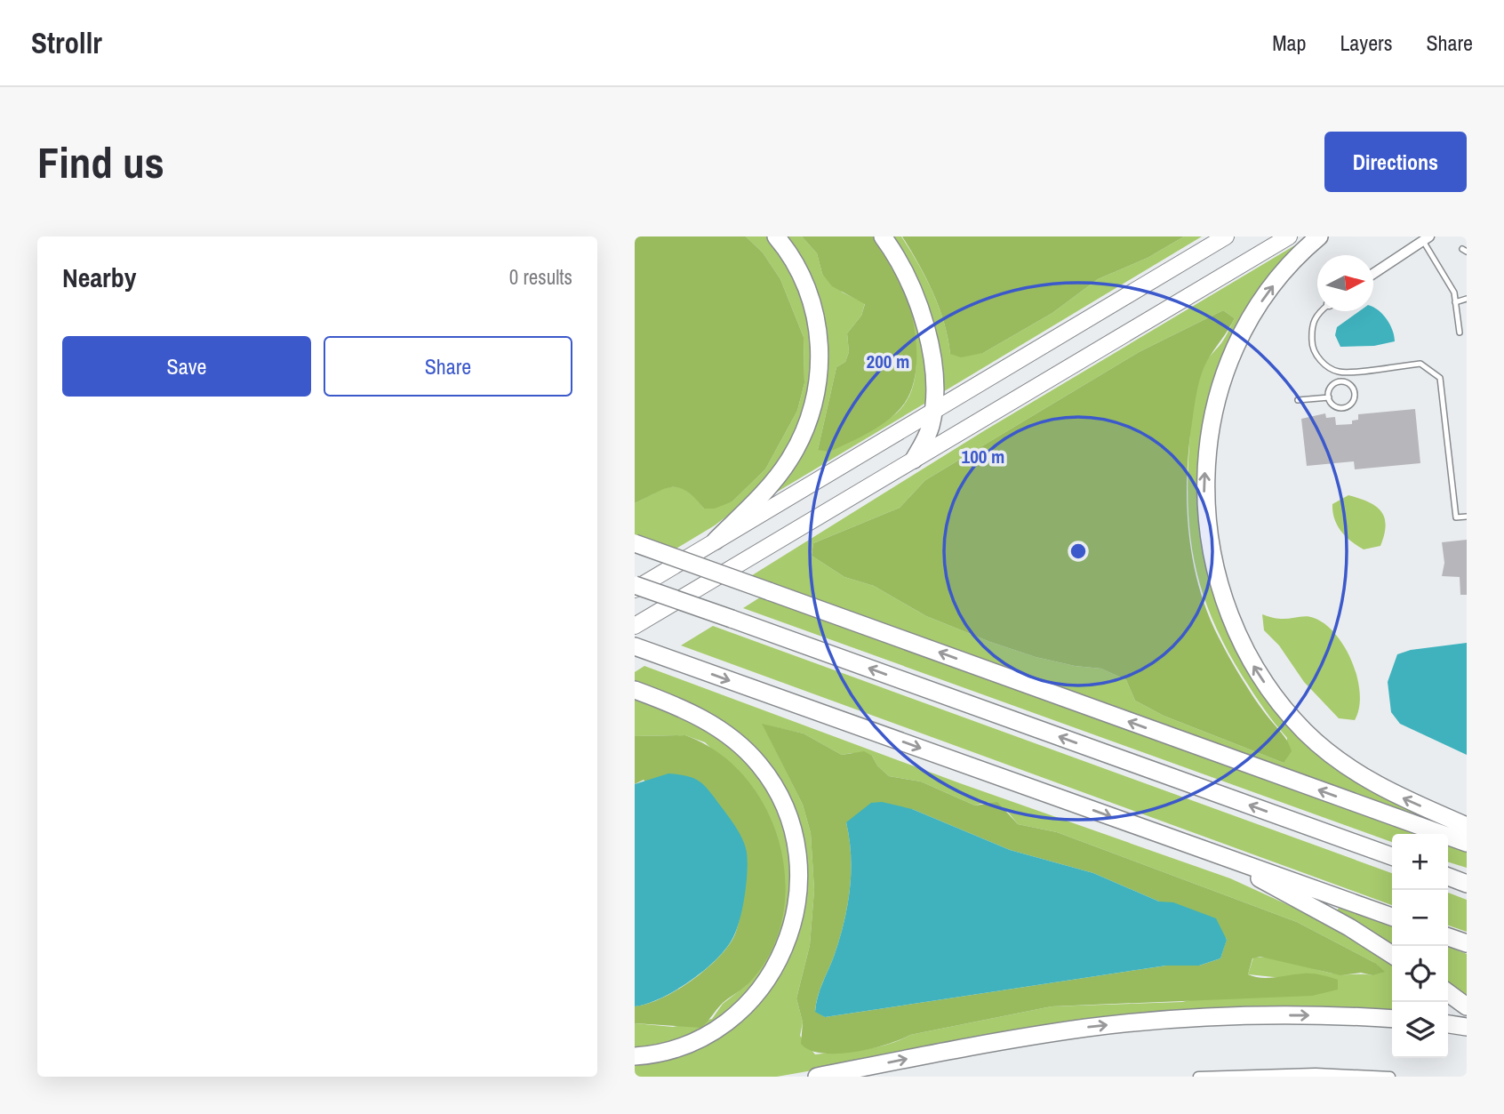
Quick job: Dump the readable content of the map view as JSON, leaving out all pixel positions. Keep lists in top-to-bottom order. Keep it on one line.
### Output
{"north":"right","page":{"header":"Strollr","nav":["Map","Layers","Share"],"buttons":["Directions",["Save","Share"]],"title":"Find us","heading":["Nearby","0 results"],"map_buttons":["+","−"]},"rings":["200 m","100 m"]}
